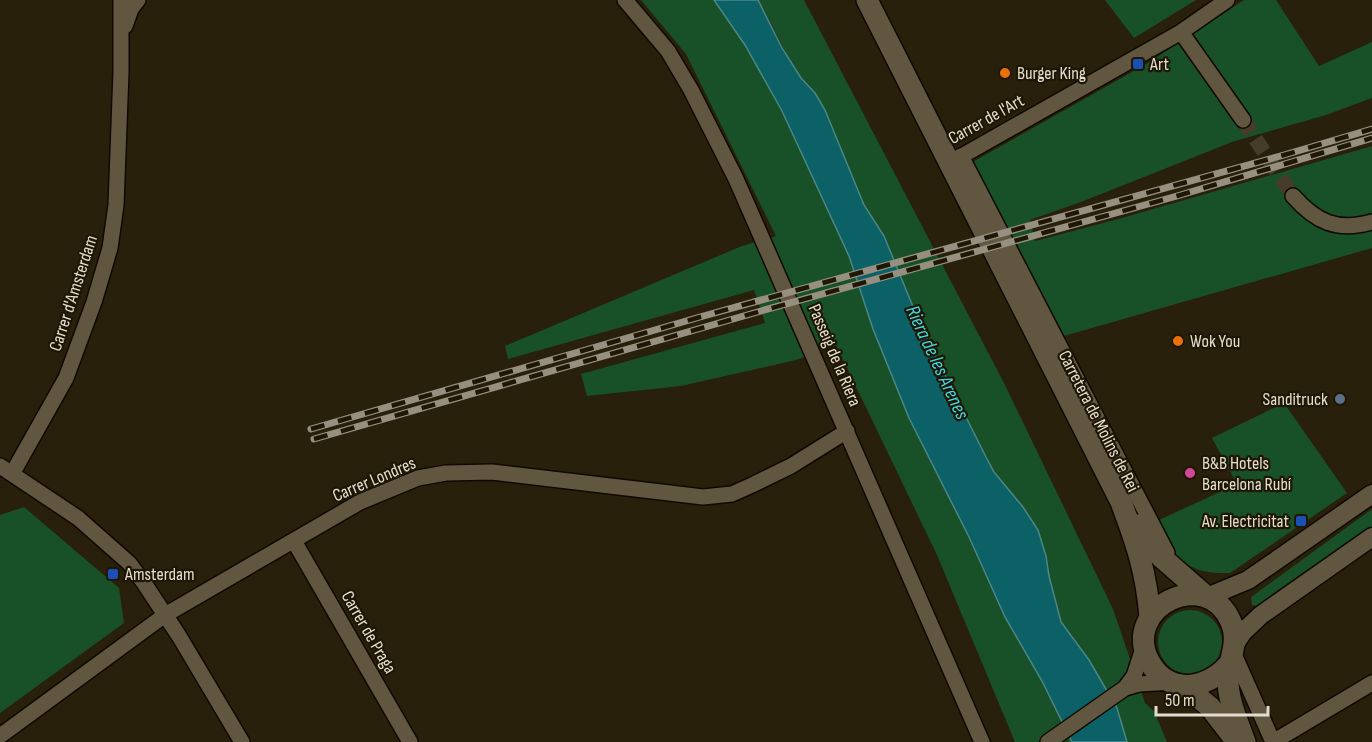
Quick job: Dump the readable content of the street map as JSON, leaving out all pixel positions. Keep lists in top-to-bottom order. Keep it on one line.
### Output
{"streets":{"main road":["Carretera de Molins de Rei"],"street":["Carrer de l'Art","Carrer d'Amsterdam","Passeig de la Riera","Carrer Londres","Carrer de Praga"]},"crossings":[["Carrer de l'Art","Carretera de Molins de Rei"],["Passeig de la Riera","Carrer Londres"],["Carrer Londres","Carrer de Praga"]],"water":["Riera de les Arenes"],"places":{"transit":["Art","Av. Electricitat","Amsterdam"],"other":["Burger King","Wok You","Sanditruck","B&B Hotels Barcelona Rubí"]},"scale_bar":"50 m"}
